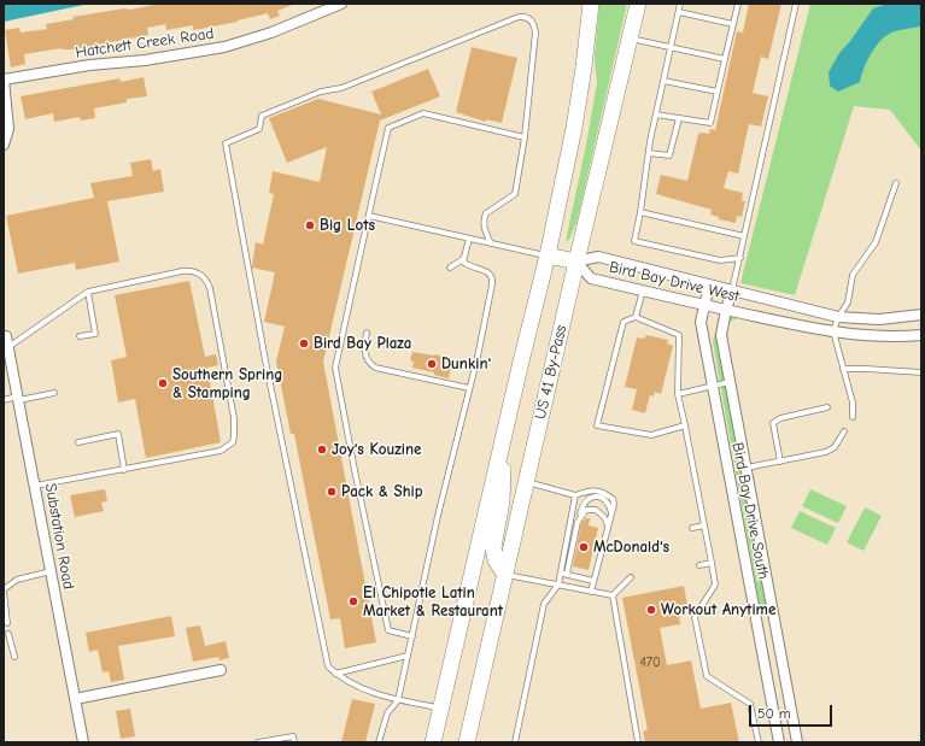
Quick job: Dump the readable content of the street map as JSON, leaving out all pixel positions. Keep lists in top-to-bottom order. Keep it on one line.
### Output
{"streets":{"main road":["US 41 By-Pass"],"street":["Hatchett Creek Road","Bird Bay Drive West","Bird Bay Drive South","Substation Road"]},"crossings":[["Bird Bay Drive West","US 41 By-Pass"],["Bird Bay Drive West","Bird Bay Drive South"]],"places":["Big Lots","Bird Bay Plaza","Dunkin'","Southern Spring & Stamping","Joy's Kouzine","Pack & Ship","McDonald's","El Chipotle Latin Market & Restaurant","Workout Anytime"],"house_numbers":["470"],"scale_bar":"50 m"}
